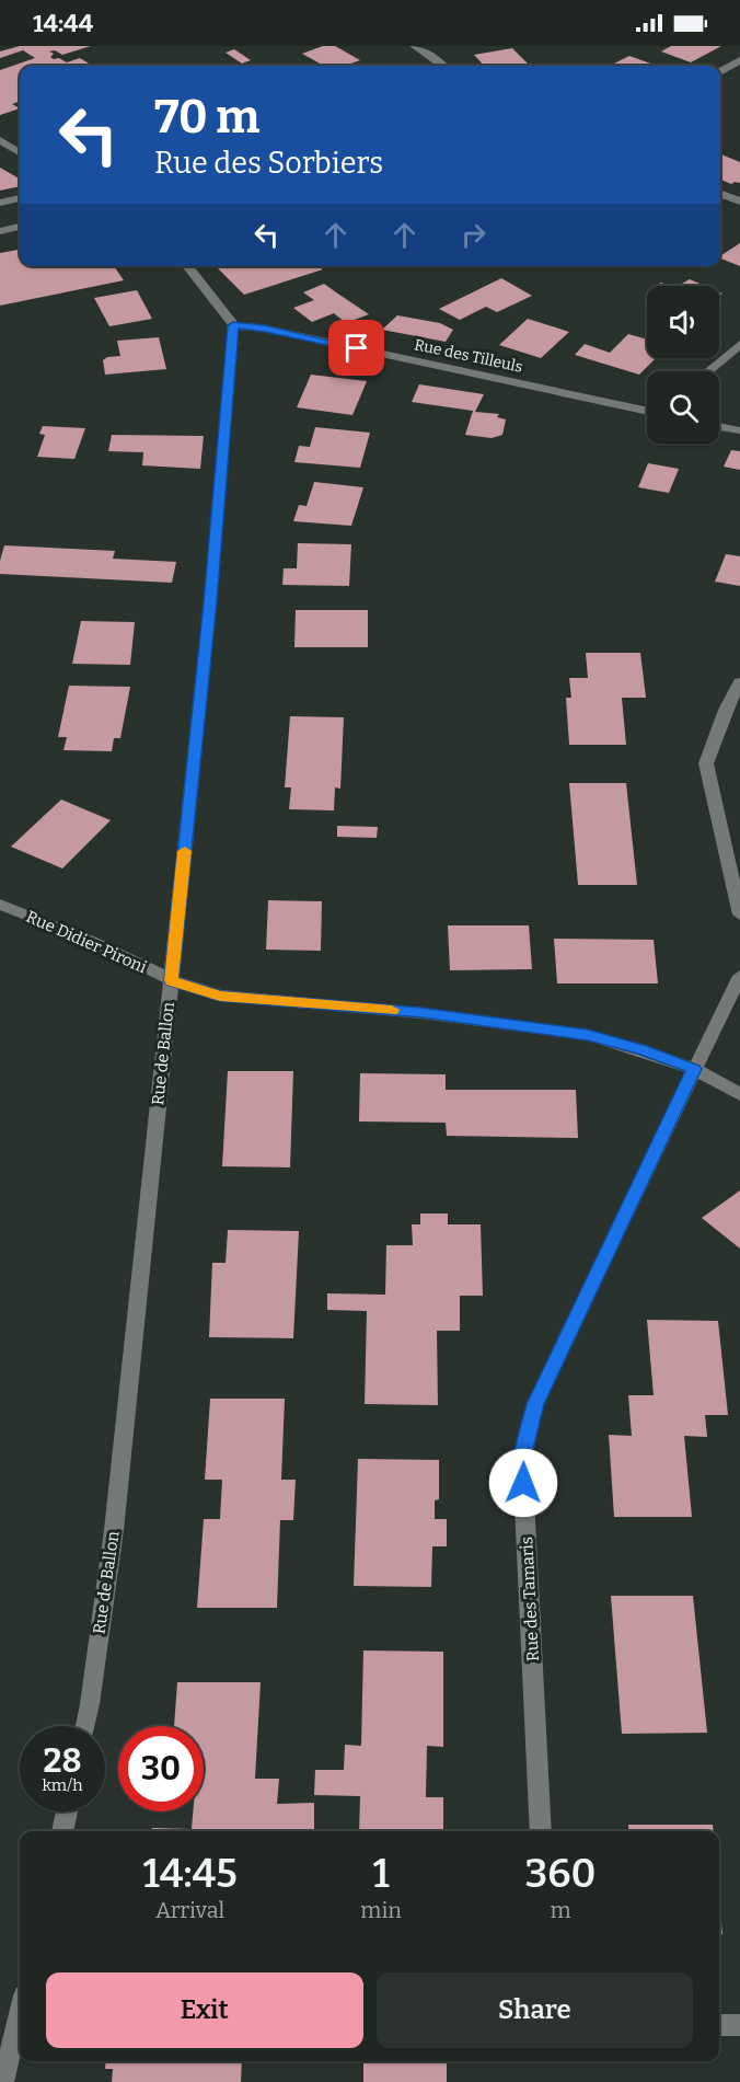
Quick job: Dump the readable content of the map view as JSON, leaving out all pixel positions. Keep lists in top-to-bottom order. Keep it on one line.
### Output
{"streets":{"street":["Rue des Tilleuls","Rue Didier Pironi","Rue de Ballon","Rue des Tamaris"]},"crossings":[["Rue des Tilleuls","Rue de Ballon"],["Rue Didier Pironi","Rue de Ballon"],["Rue Didier Pironi","Rue des Tamaris"]],"page":{"status":"14:44","turn":["70 m","Rue des Sorbiers"],"speed":"28 km/h","limit":"30","eta":["14:45","Arrival","1","min","360","m"],"buttons":["Exit","Share"]}}
